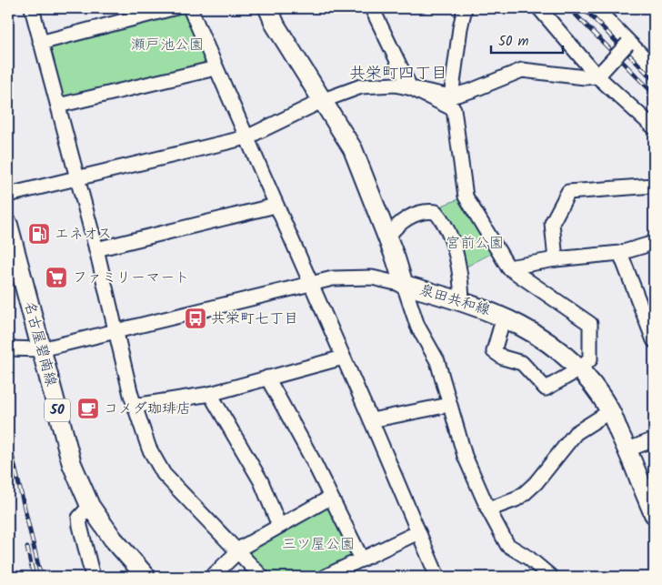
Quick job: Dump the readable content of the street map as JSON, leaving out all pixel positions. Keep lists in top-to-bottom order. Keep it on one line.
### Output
{"streets":{"main road":["泉田共和線","名古屋碧南線","50"]},"districts":["共栄町四丁目"],"parks":["瀬戸池公園","宮前公園","三ツ屋公園"],"places":{"fuel station":["エネオス"],"supermarket":["ファミリーマート"],"bus stop":["共栄町七丁目"],"cafe":["コメダ珈琲店"]},"scale_bar":"50 m"}
